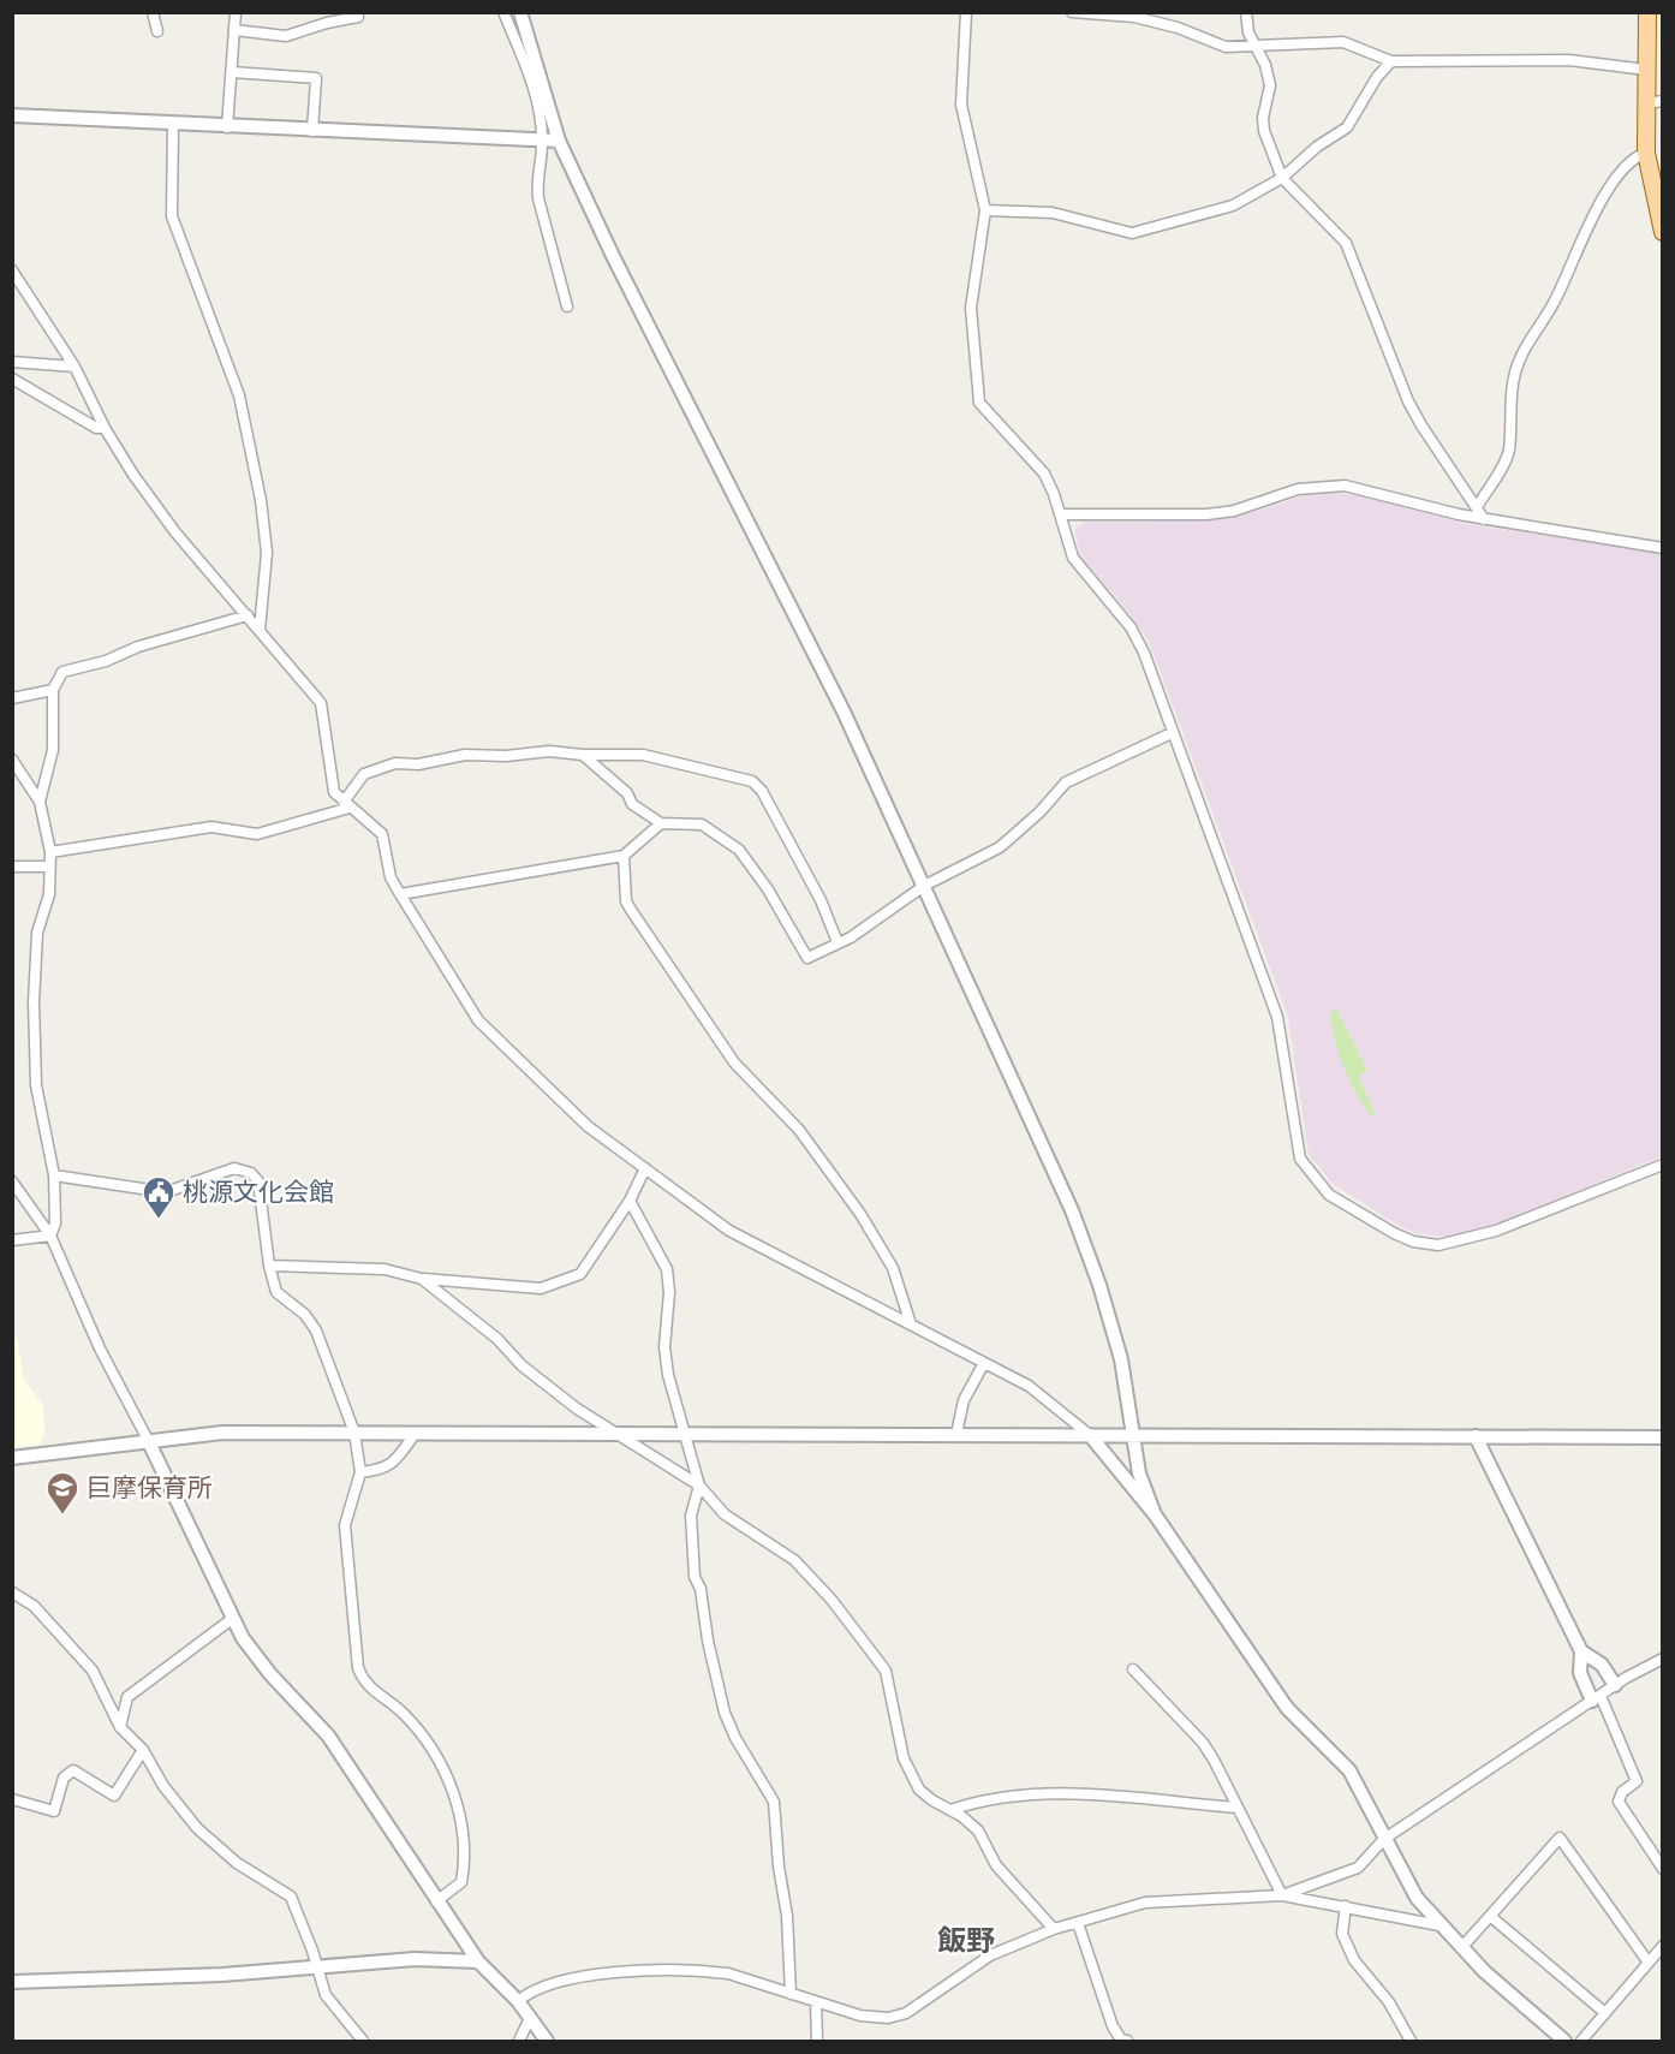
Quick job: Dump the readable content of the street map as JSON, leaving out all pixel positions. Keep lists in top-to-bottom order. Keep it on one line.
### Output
{"districts":["飯野"],"places":{"public building":["桃源文化会館"],"school or university":["巨摩保育所"]}}
